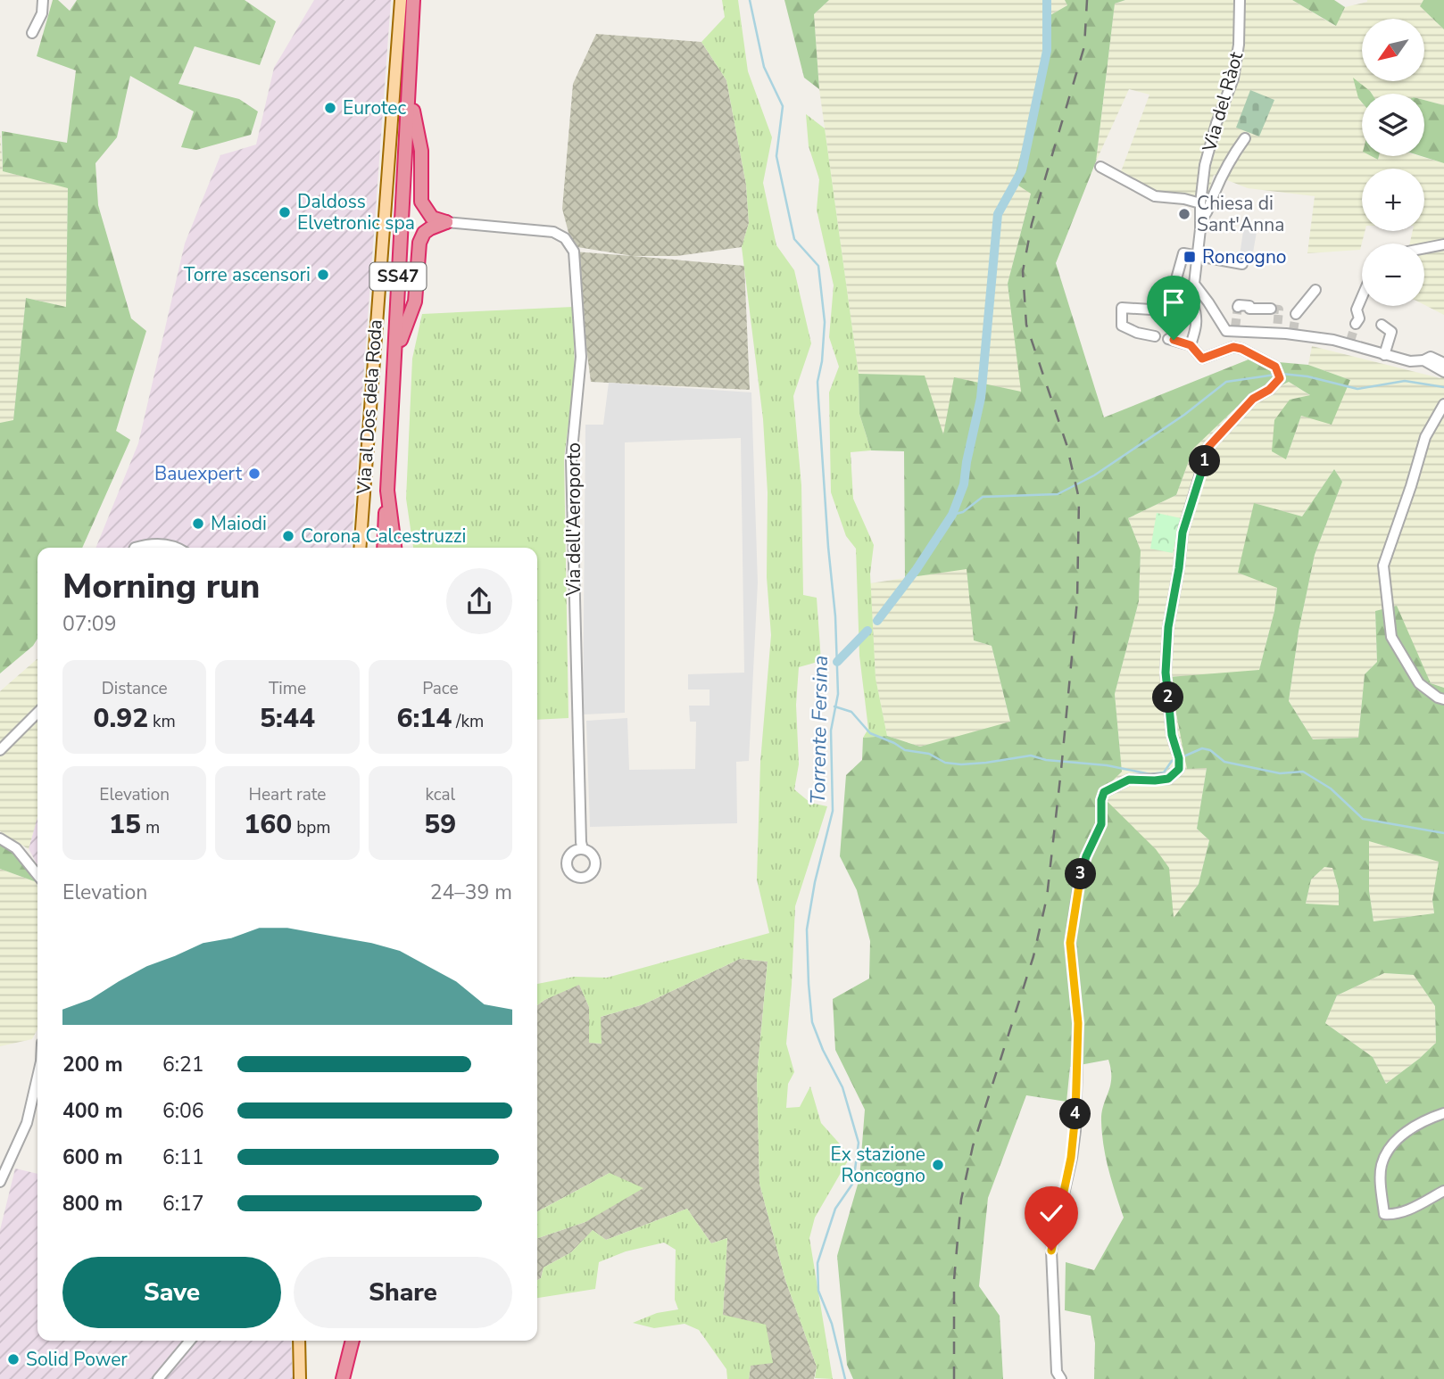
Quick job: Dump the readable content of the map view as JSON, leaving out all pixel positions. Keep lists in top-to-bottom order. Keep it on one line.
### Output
{"streets":{"highway":["SS47"],"main road":["Via al Dos dela Roda"],"street":["Via del Ràot","Via dell'Aeroporto"]},"water":["Torrente Fersina"],"places":{"other":["Eurotec","Daldoss Elvetronic spa","Chiesa di Sant'Anna","Torre ascensori","Bauexpert","Maiodi","Corona Calcestruzzi","Ex stazione Roncogno","Solid Power"],"transit":["Roncogno"]},"north":"bottom left","page":{"map_buttons":["+","−"],"pins":["1","2","3","4"],"heading":["Morning run","07:09"],"stats":[["Distance","0.92 km"],["Time","5:44"],["Pace","6:14 /km"],["Elevation","15 m"],["Heart rate","160 bpm"],["kcal","59"]],"chart":["Elevation","24–39 m"],"list":[{"name":"200 m","note":"6:21"},{"name":"400 m","note":"6:06"},{"name":"600 m","note":"6:11"},{"name":"800 m","note":"6:17"}],"buttons":["Save","Share"]}}
